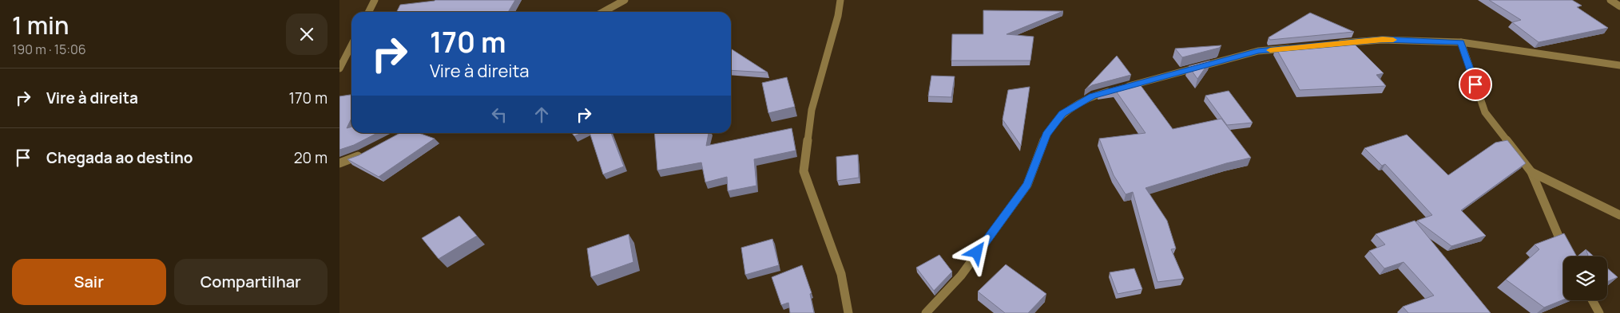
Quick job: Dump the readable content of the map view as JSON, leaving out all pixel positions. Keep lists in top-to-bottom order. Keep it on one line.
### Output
{"page":{"heading":["1 min","190 m · 15:06"],"turn":["170 m","Vire à direita"],"list":[{"name":"Vire à direita","value":"170 m"},{"name":"Chegada ao destino","value":"20 m"}],"buttons":["Sair","Compartilhar"]}}
